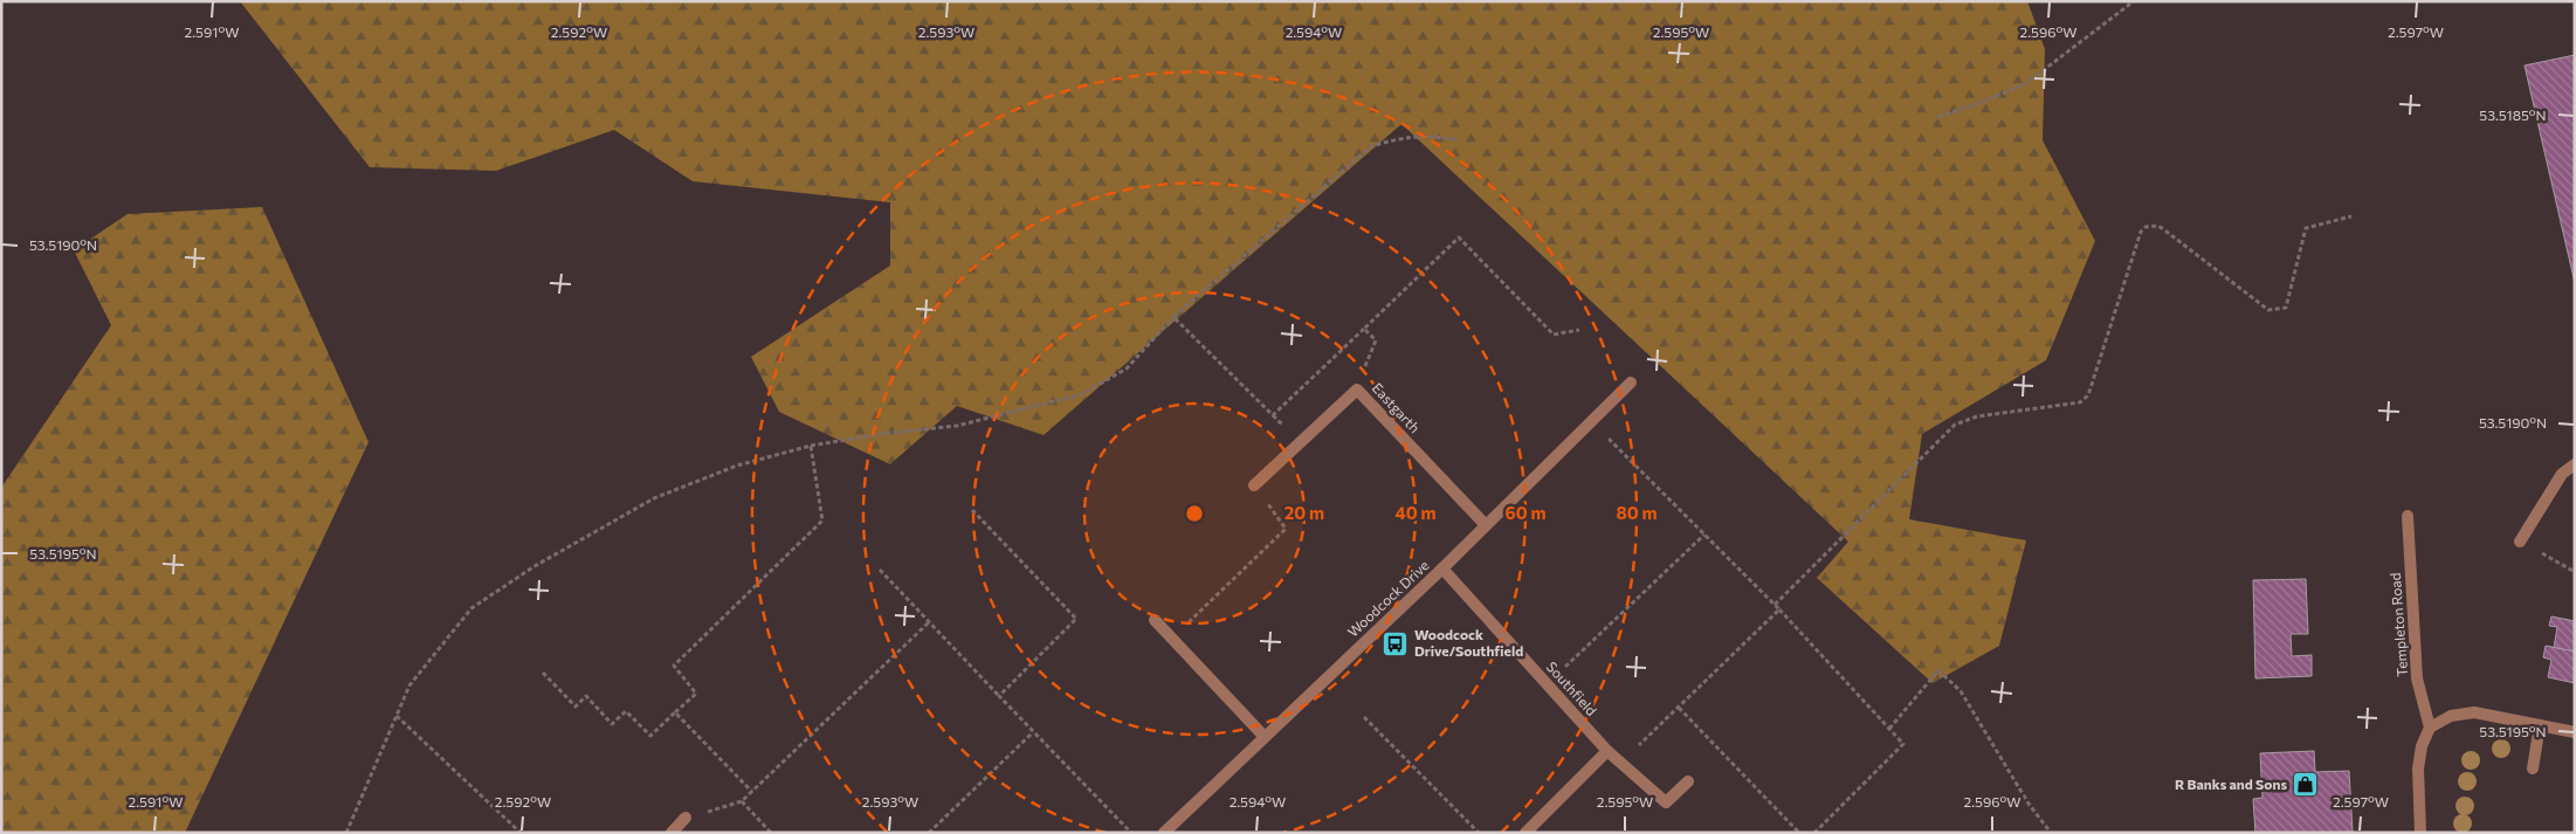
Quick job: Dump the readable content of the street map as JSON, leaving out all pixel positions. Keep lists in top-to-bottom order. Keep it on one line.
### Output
{"streets":{"street":["Eastgarth","Woodcock Drive","Templeton Road","Southfield"]},"crossings":[["Eastgarth","Woodcock Drive"],["Woodcock Drive","Southfield"]],"places":{"bus stop":["Woodcock Drive/Southfield"],"shop":["R Banks and Sons"]},"coordinates":["2.591°W","2.592°W","2.593°W","2.594°W","2.595°W","2.596°W","2.597°W","53.5185°N","53.5190°N","53.5195°N"],"rings":["20 m","40 m","60 m","80 m"]}
